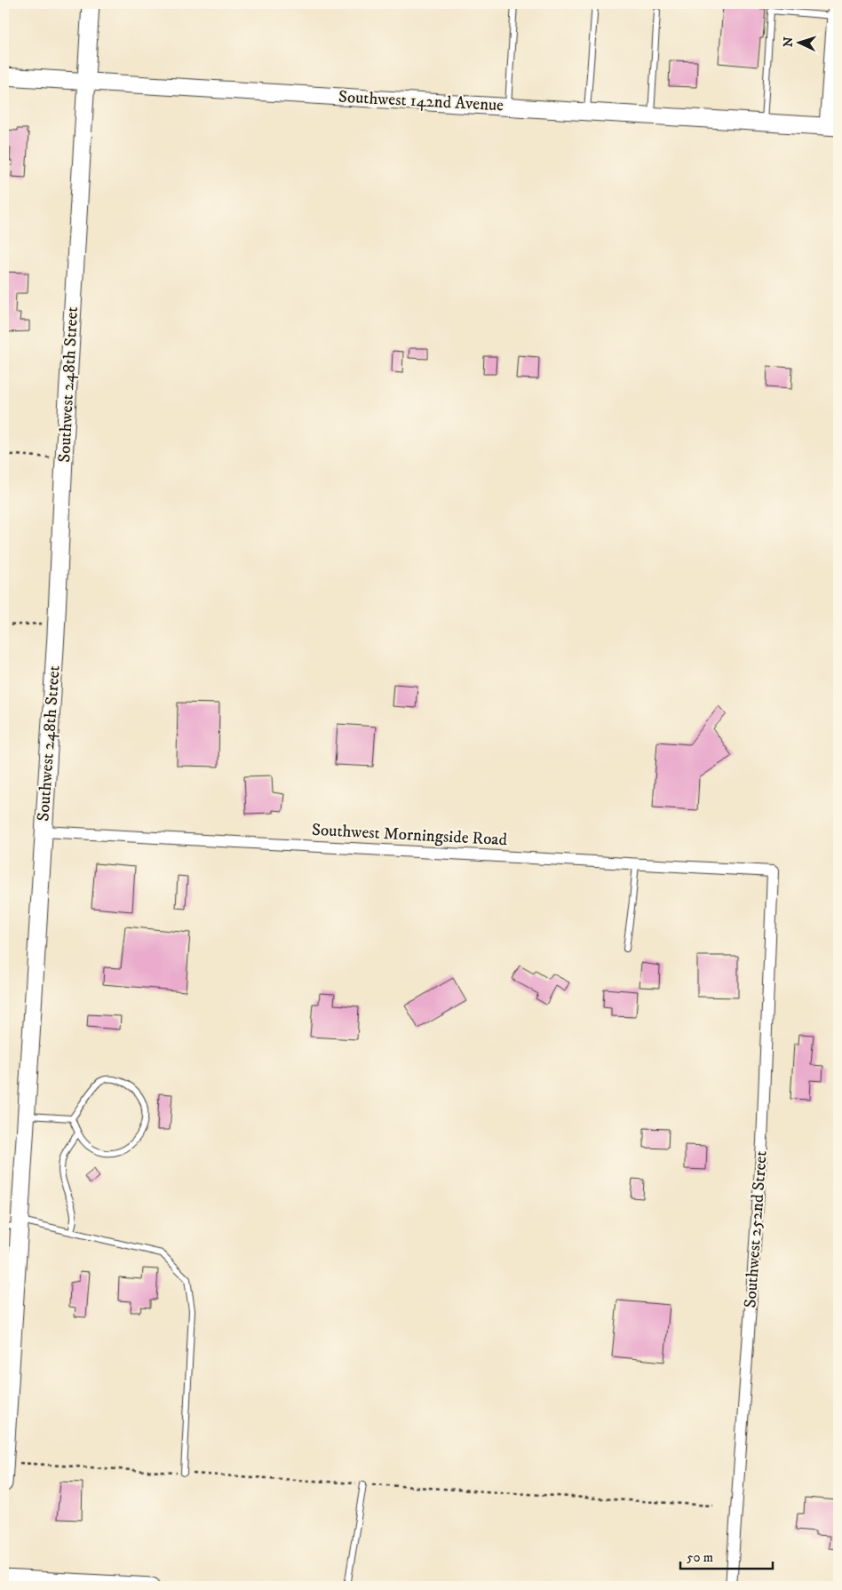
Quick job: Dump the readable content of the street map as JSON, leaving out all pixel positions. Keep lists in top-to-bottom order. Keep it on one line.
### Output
{"streets":{"street":["Southwest 142nd Avenue","Southwest 248th Street","Southwest Morningside Road","Southwest 252nd Street"]},"crossings":[["Southwest 142nd Avenue","Southwest 248th Street"],["Southwest 248th Street","Southwest Morningside Road"],["Southwest Morningside Road","Southwest 252nd Street"]],"scale_bar":"50 m","north":"left"}
